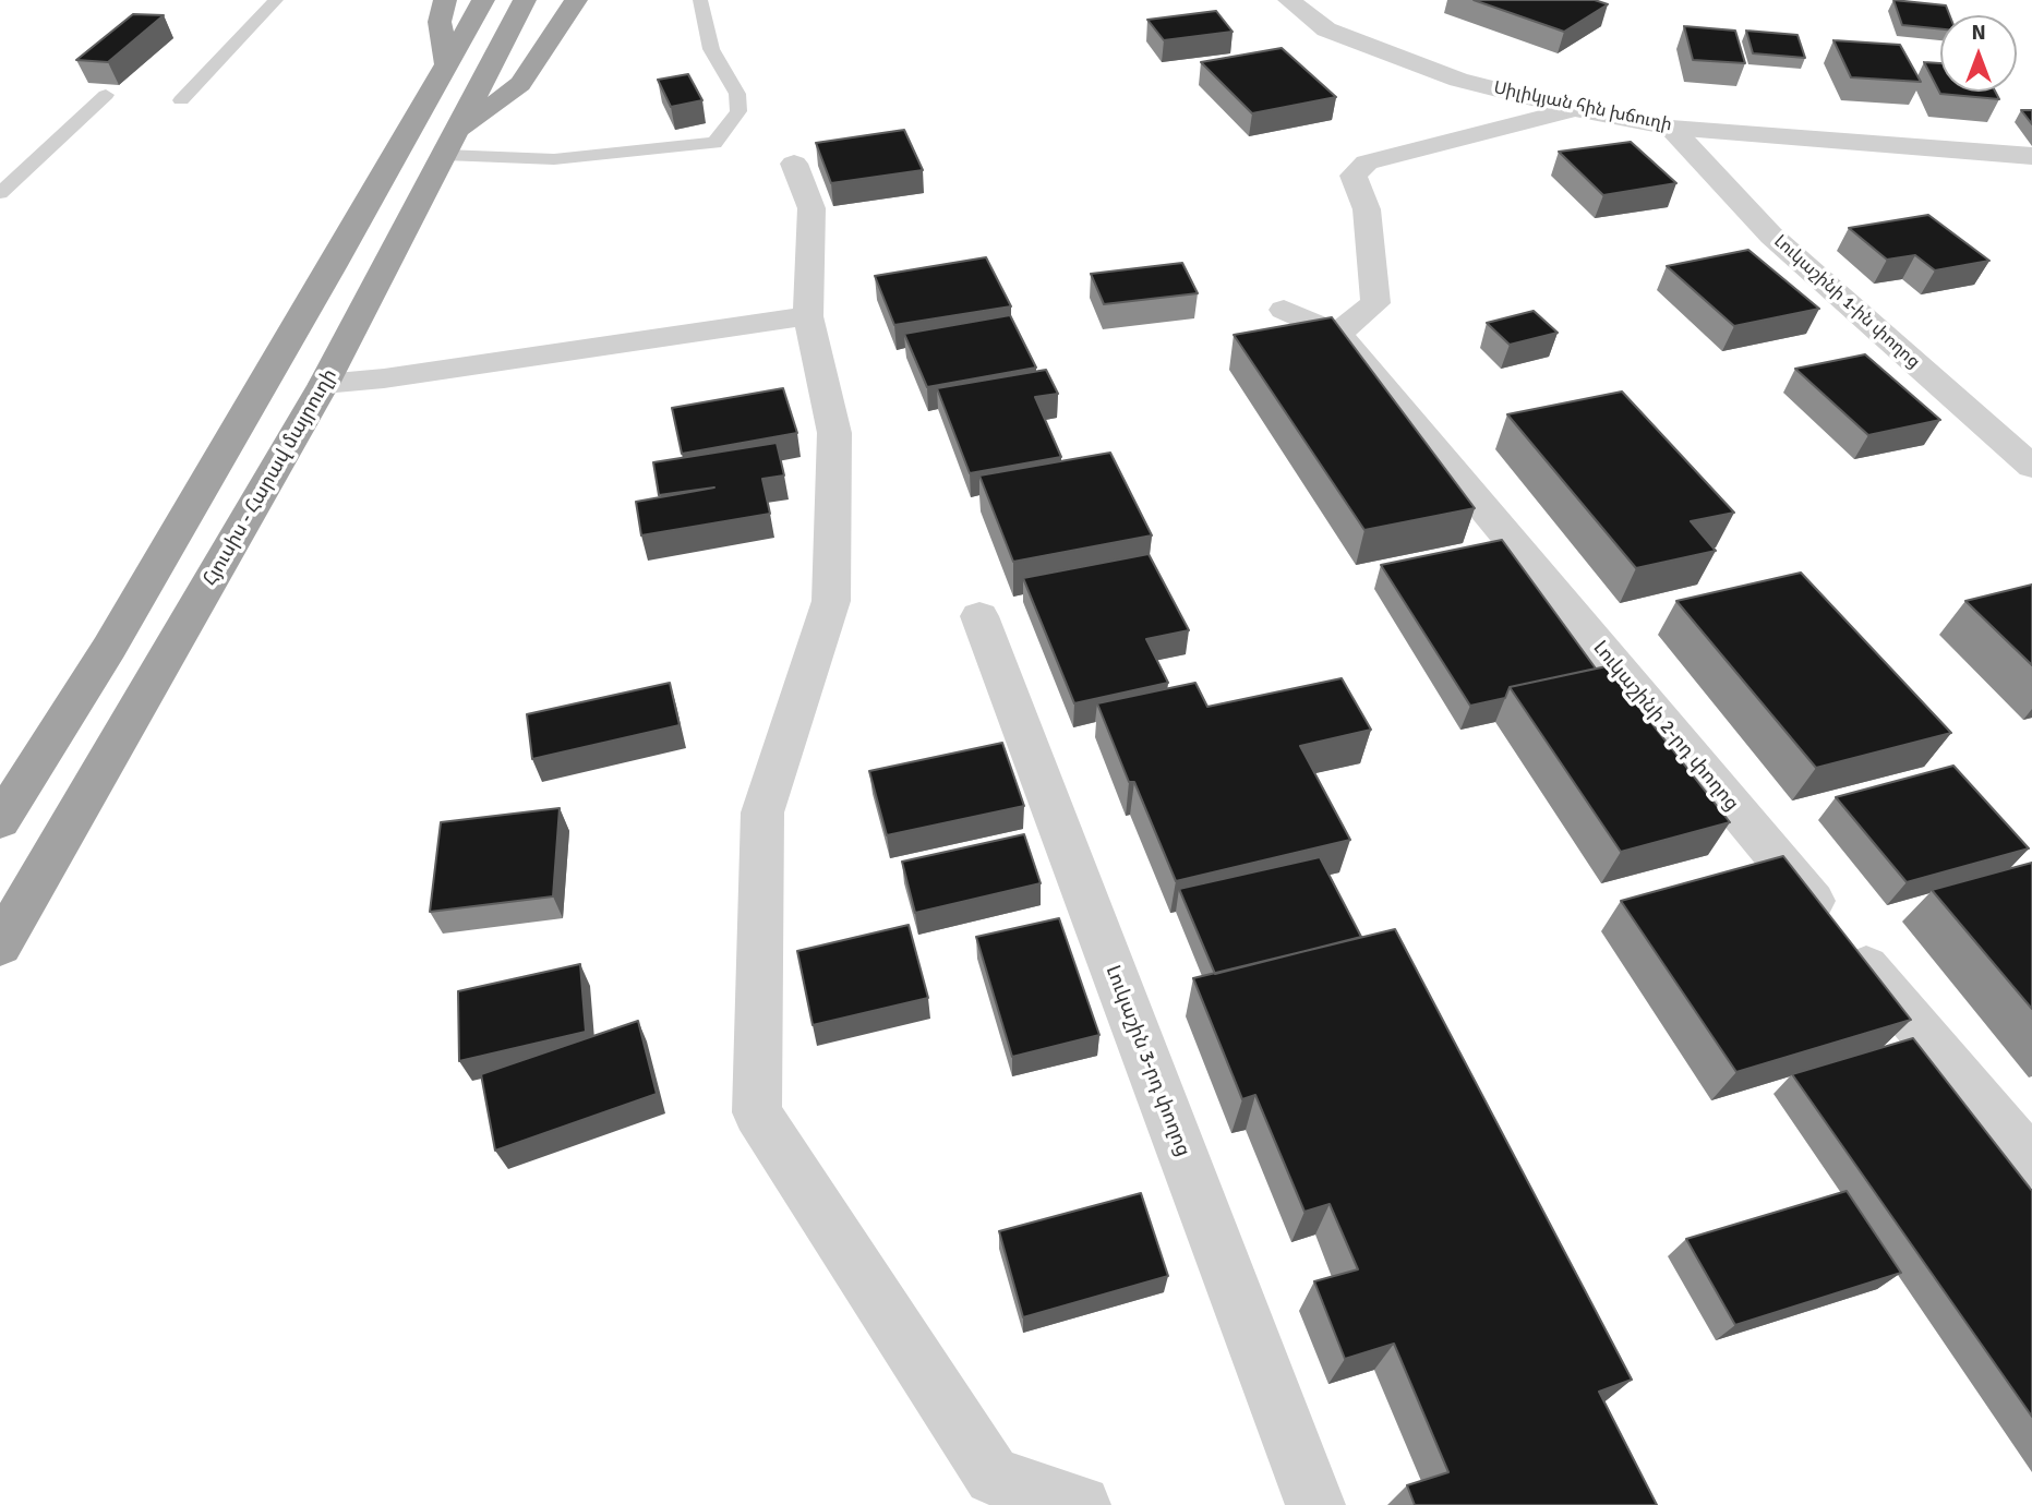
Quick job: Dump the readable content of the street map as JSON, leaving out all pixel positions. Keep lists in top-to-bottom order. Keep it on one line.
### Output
{"streets":{"highway":["Հյուսիս - Հարավ մայրուղի"],"street":["Սիլիկյան հին խճուղի","Լուկաշինի 1-ին փողոց","Լուկաշինի 2-րդ փողոց","Լուկաշին 3-րդ փողոց"]},"crossings":[["Սիլիկյան հին խճուղի","Լուկաշինի 1-ին փողոց"]],"north":"top"}
